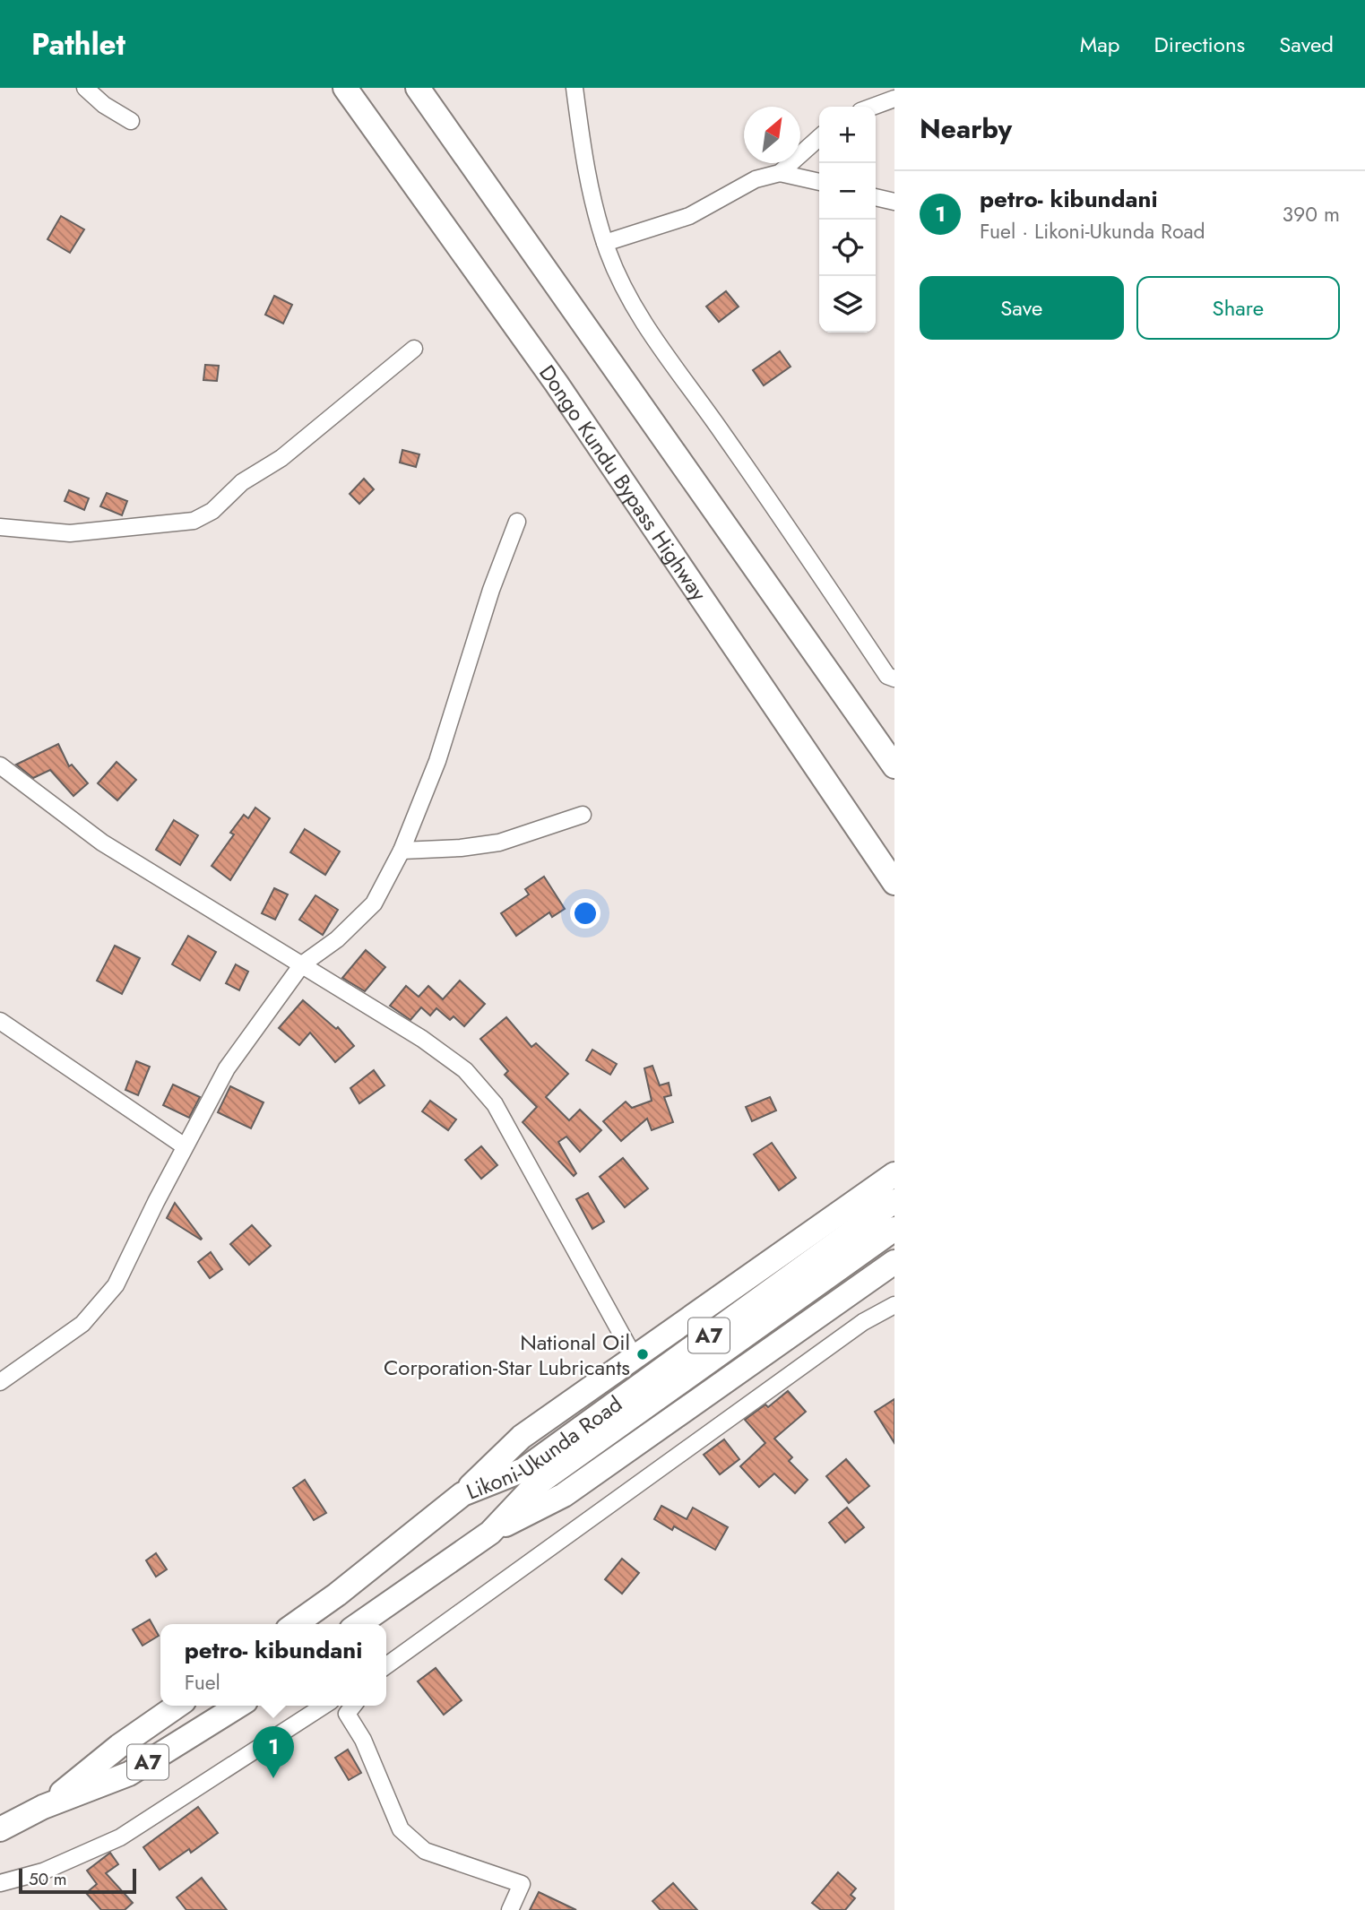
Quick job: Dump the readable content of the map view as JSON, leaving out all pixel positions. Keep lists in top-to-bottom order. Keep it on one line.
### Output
{"streets":{"highway":["Dongo Kundu Bypass Highway","A7","Likoni-Ukunda Road"]},"places":["National Oil Corporation-Star Lubricants"],"scale_bar":"50 m","north":"top right","page":{"header":"Pathlet","nav":["Map","Directions","Saved"],"heading":"Nearby","map_buttons":["+","−"],"list":[{"mark":"1","name":"petro- kibundani","note":"Fuel · Likoni-Ukunda Road","value":"390 m"}],"buttons":["Save","Share"],"popup":["petro- kibundani","Fuel"],"pins":"1","scale":"50 m"}}
